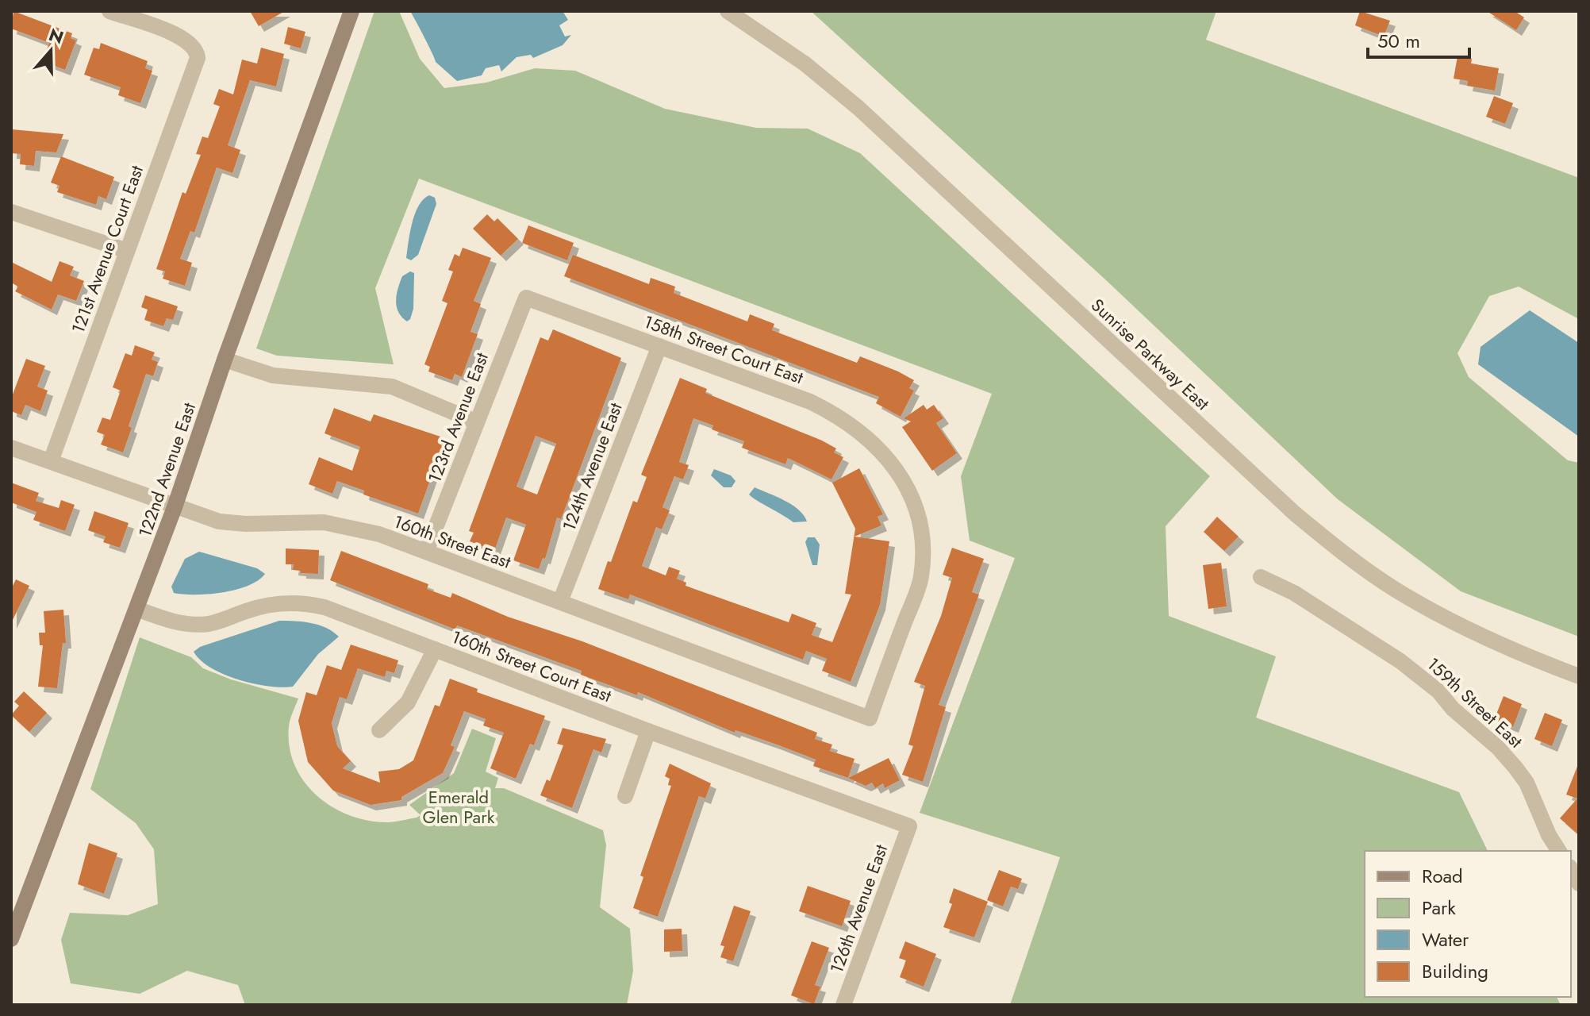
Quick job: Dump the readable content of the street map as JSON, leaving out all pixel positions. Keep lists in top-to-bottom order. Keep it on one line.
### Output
{"streets":{"main road":["122nd Avenue East"],"street":["121st Avenue Court East","158th Street Court East","Sunrise Parkway East","123rd Avenue East","124th Avenue East","160th Street East","160th Street Court East","159th Street East","126th Avenue East"]},"crossings":[["121st Avenue Court East","160th Street East"],["158th Street Court East","123rd Avenue East"],["158th Street Court East","124th Avenue East"],["158th Street Court East","160th Street East"],["123rd Avenue East","160th Street East"],["124th Avenue East","160th Street East"],["122nd Avenue East","160th Street East"],["122nd Avenue East","160th Street Court East"],["160th Street Court East","126th Avenue East"]],"parks":["Emerald Glen Park"],"legend":["Road","Park","Water","Building"],"scale_bar":"50 m","north":"top"}
